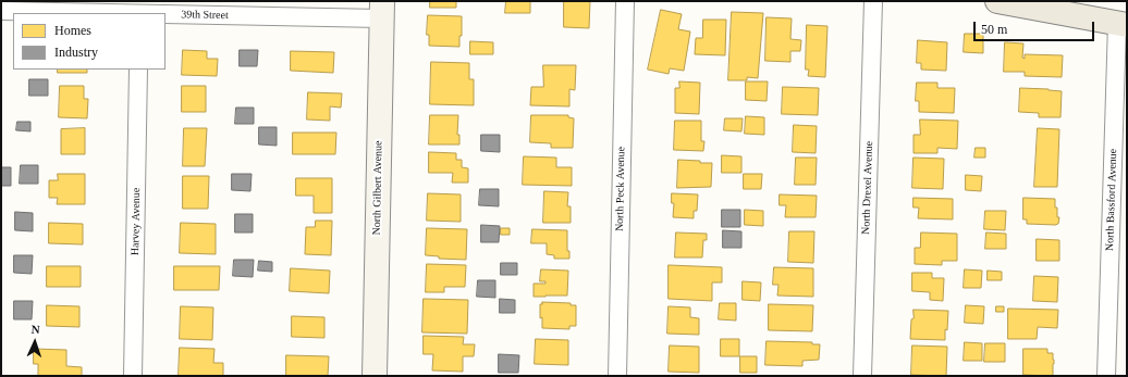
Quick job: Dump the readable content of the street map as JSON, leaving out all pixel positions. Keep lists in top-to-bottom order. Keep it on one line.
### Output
{"streets":{"street":["39th Street","North Gilbert Avenue","North Drexel Avenue","North Peck Avenue","North Bassford Avenue","Harvey Avenue"]},"crossings":[["39th Street","North Gilbert Avenue"]],"legend":["Homes","Industry"],"scale_bar":"50 m","north":"top"}
